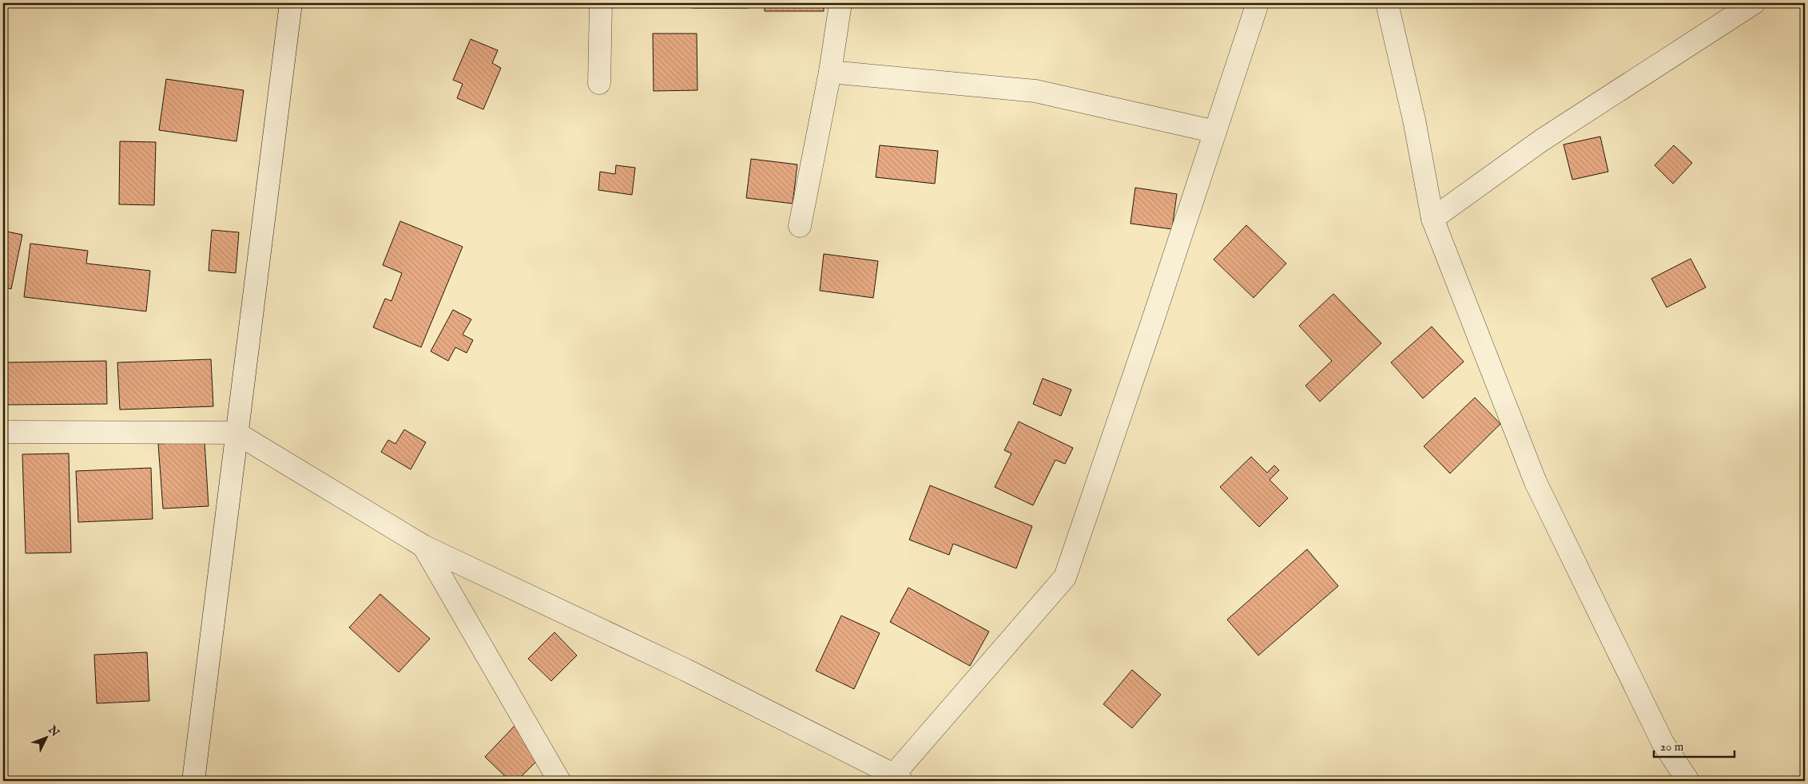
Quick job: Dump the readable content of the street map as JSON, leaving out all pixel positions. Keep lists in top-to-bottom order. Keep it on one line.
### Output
{"scale_bar":"20 m","north":"top right"}
